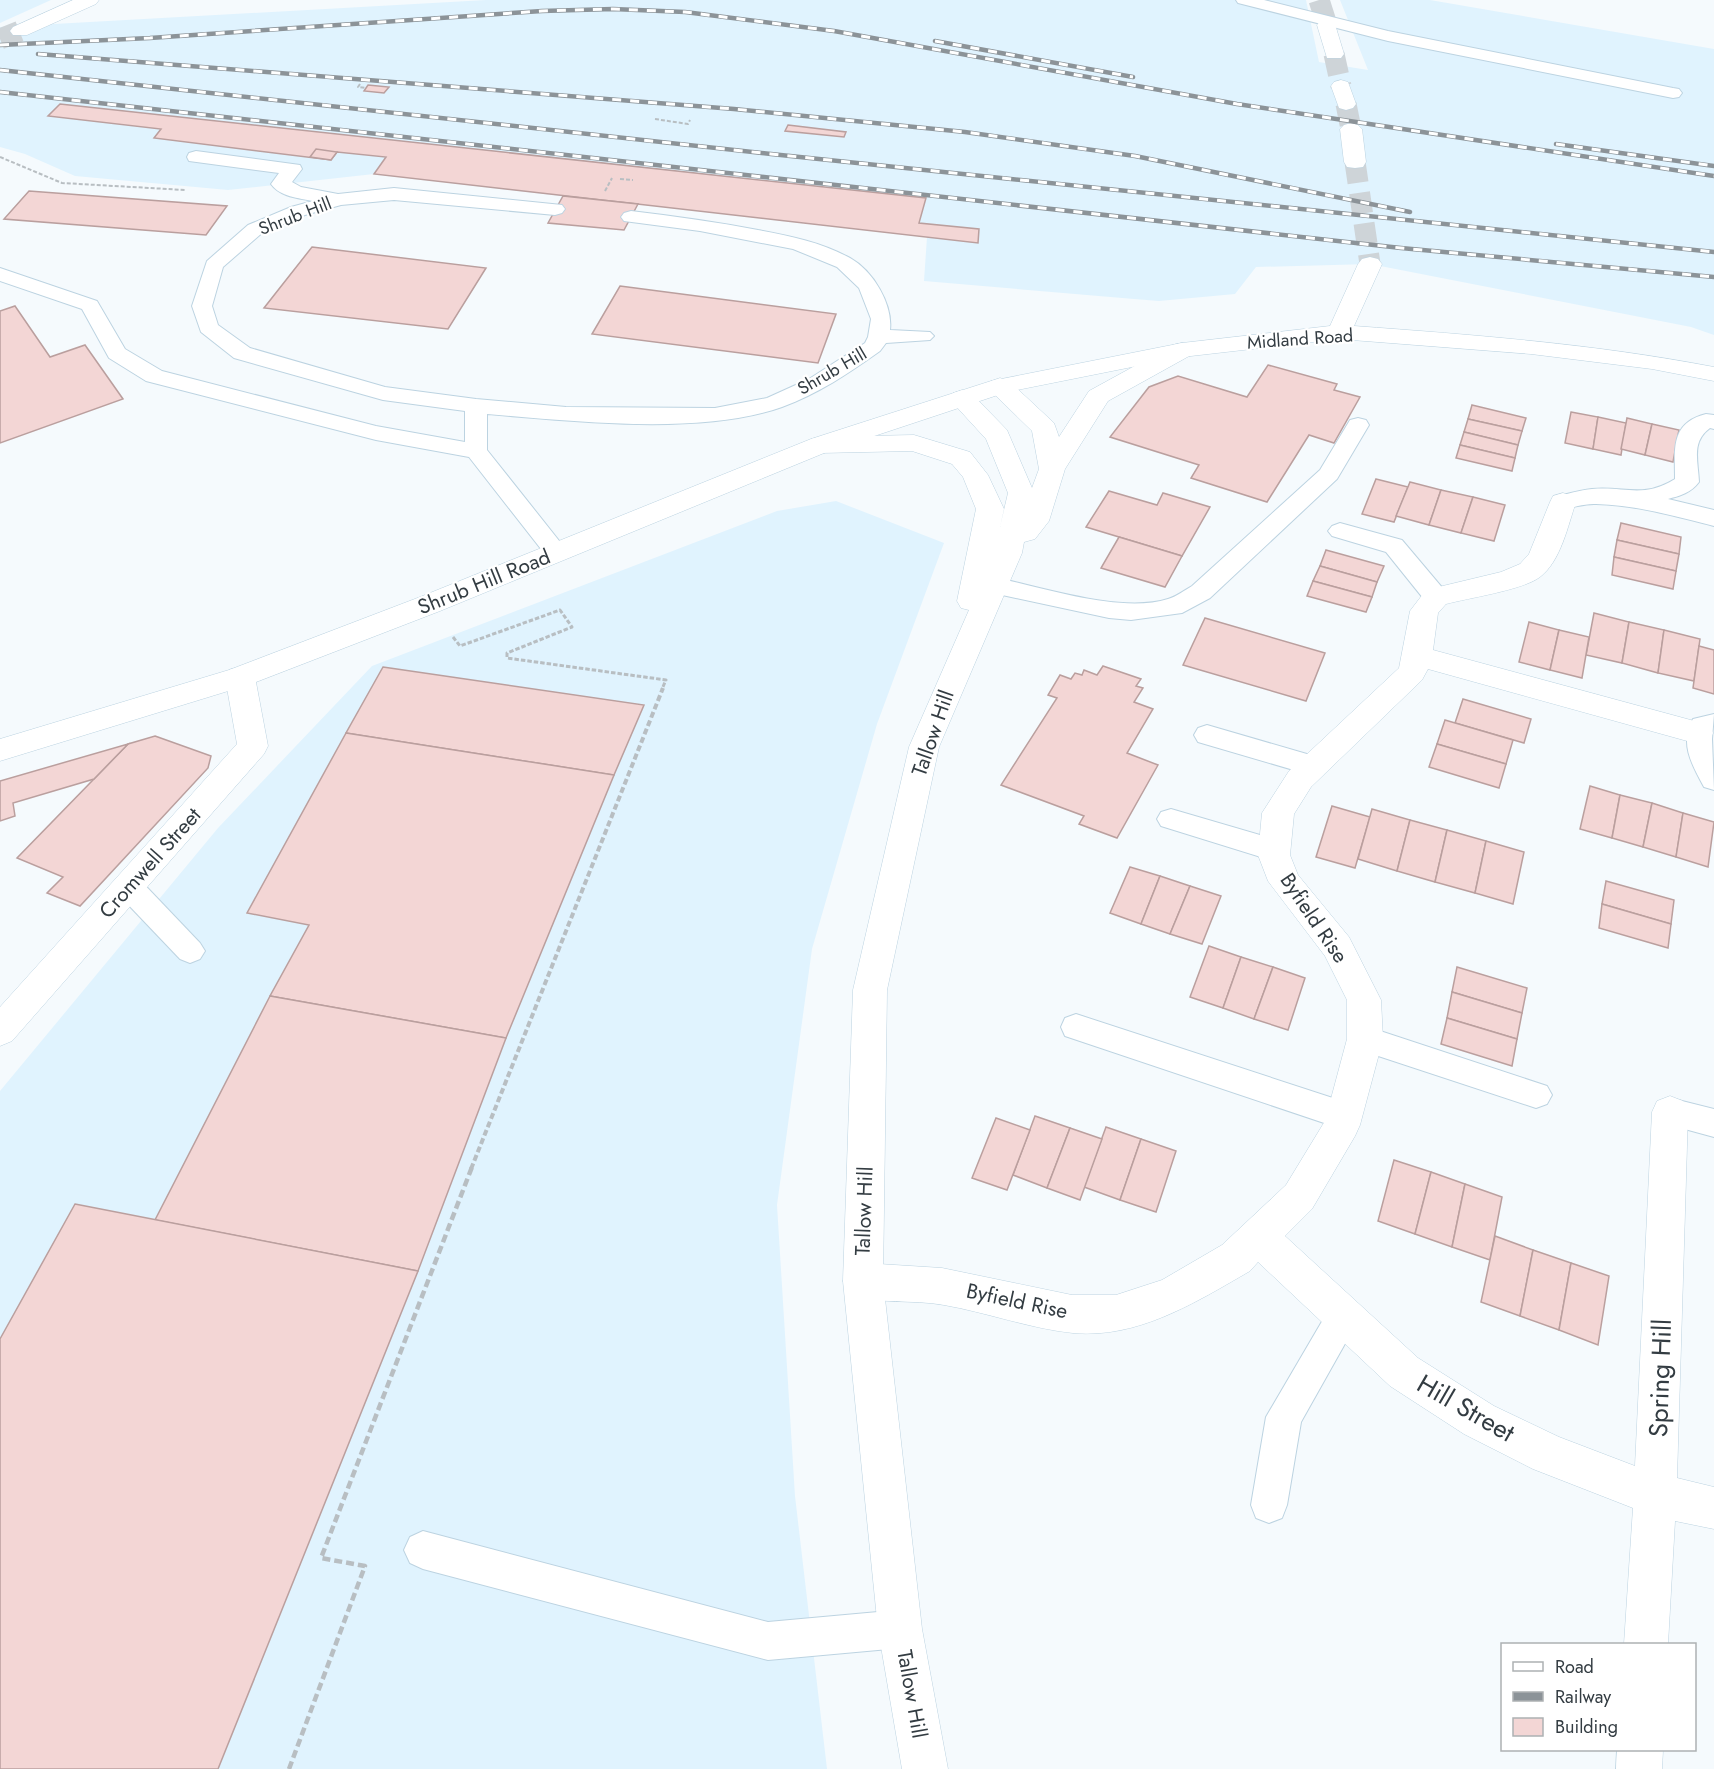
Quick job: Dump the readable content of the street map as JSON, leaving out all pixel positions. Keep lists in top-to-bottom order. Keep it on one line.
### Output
{"streets":{"street":["Midland Road","Shrub Hill Road","Tallow Hill","Cromwell Street","Byfield Rise","Spring Hill","Hill Street"],"lane":["Shrub Hill"]},"crossings":[["Midland Road","Shrub Hill Road"],["Midland Road","Tallow Hill"],["Shrub Hill Road","Tallow Hill"],["Shrub Hill Road","Cromwell Street"],["Tallow Hill","Byfield Rise"],["Byfield Rise","Hill Street"],["Spring Hill","Hill Street"]],"legend":["Road","Railway","Building"]}
